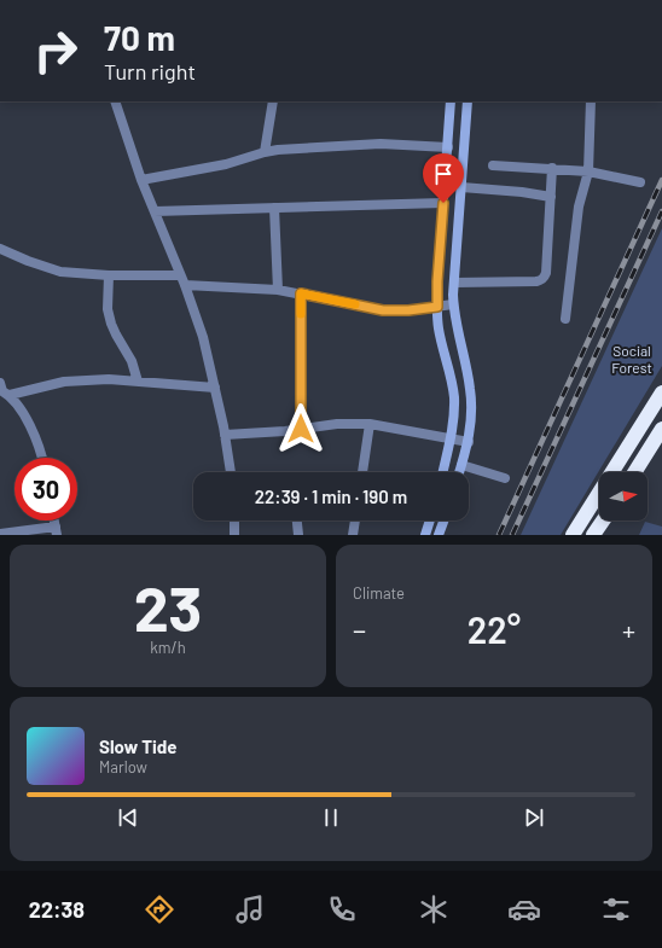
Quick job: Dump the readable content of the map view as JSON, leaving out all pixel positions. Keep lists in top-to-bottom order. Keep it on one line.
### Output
{"parks":["Social Forest"],"north":"right","page":{"turn":["70 m","Turn right"],"limit":"30","trip":"22:39 · 1 min · 190 m","tile":[["23","km/h"],"Climate"],"heat":["−","22°","+"],"song":["Slow Tide","Marlow"],"tabs":"22:38"}}
